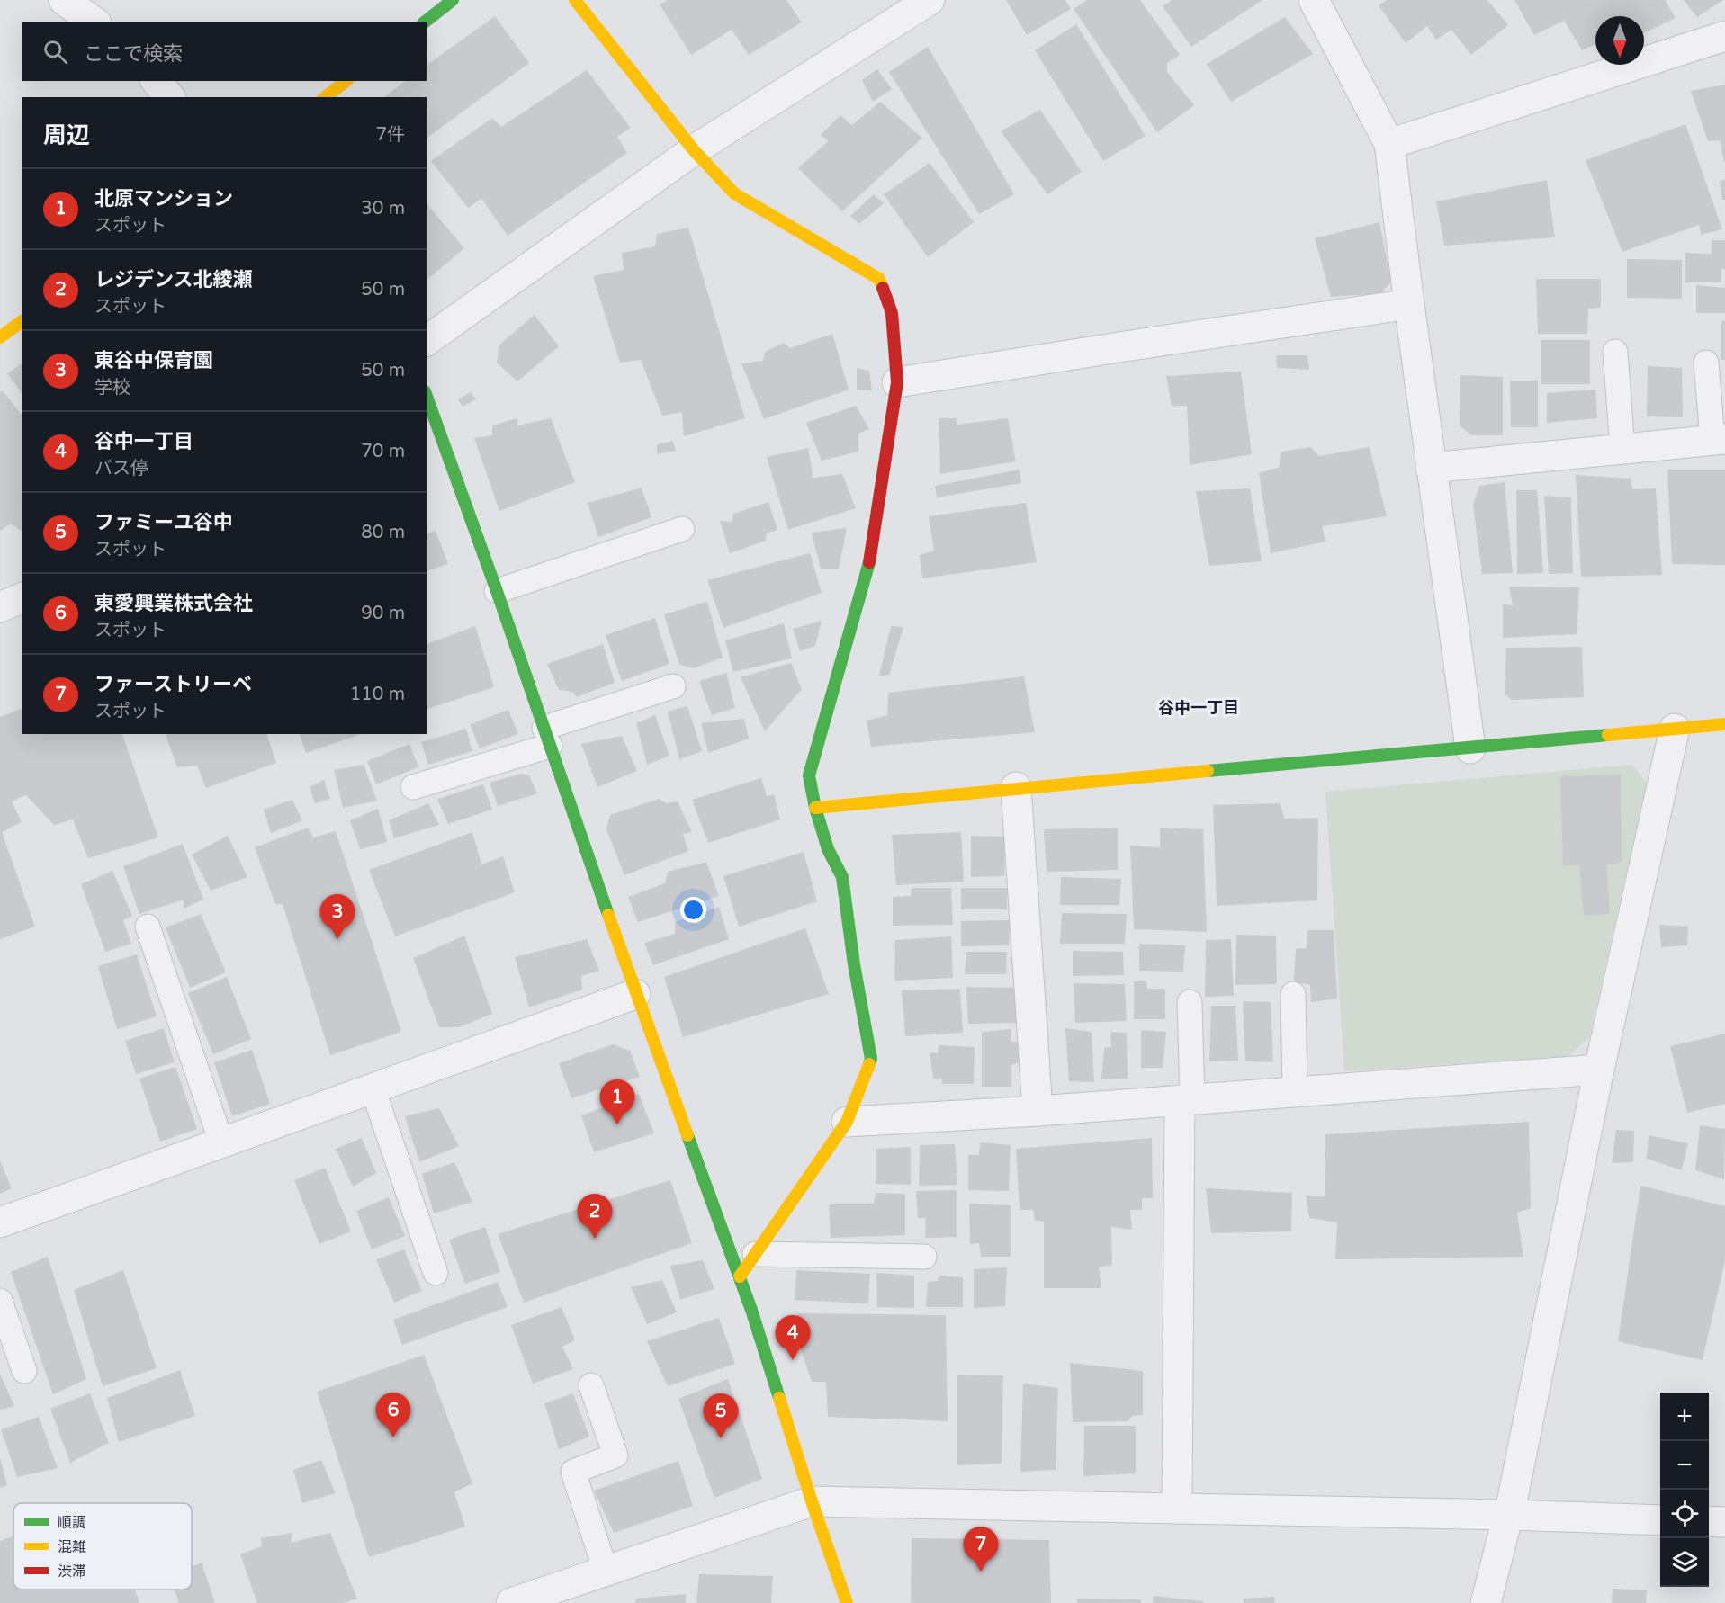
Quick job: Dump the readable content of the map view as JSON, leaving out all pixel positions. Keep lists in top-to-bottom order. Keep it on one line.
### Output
{"districts":["谷中一丁目"],"legend":["順調","混雑","渋滞"],"north":"bottom","page":{"search":"ここで検索","heading":["周辺","7件"],"list":[{"mark":"1","name":"北原マンション","note":"スポット","value":"30 m"},{"mark":"2","name":"レジデンス北綾瀬","note":"スポット","value":"50 m"},{"mark":"3","name":"東谷中保育園","note":"学校","value":"50 m"},{"mark":"4","name":"谷中一丁目","note":"バス停","value":"70 m"},{"mark":"5","name":"ファミーユ谷中","note":"スポット","value":"80 m"},{"mark":"6","name":"東愛興業株式会社","note":"スポット","value":"90 m"},{"mark":"7","name":"ファーストリーベ","note":"スポット","value":"110 m"}],"pins":["3","1","2","4","6","5","7"],"map_buttons":["+","−"]}}
